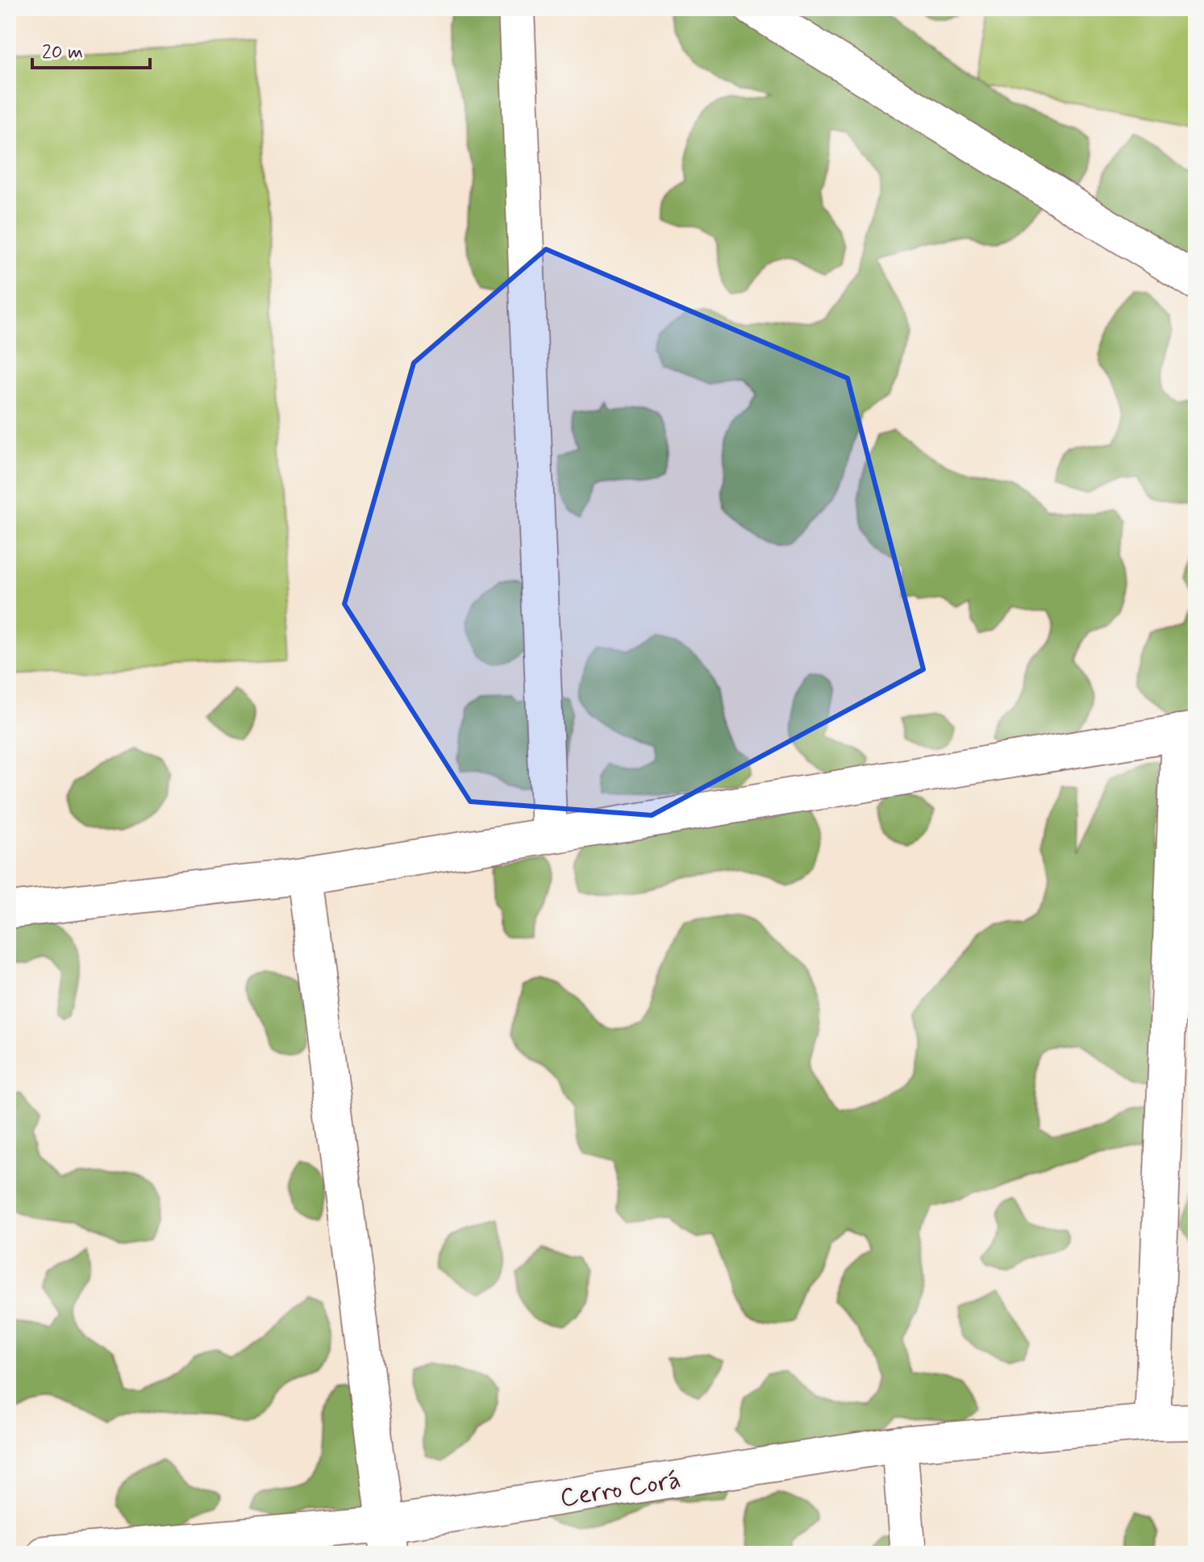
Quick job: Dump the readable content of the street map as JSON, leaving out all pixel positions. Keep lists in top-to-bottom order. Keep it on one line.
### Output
{"streets":{"street":["Cerro Corá"]},"scale_bar":"20 m"}
